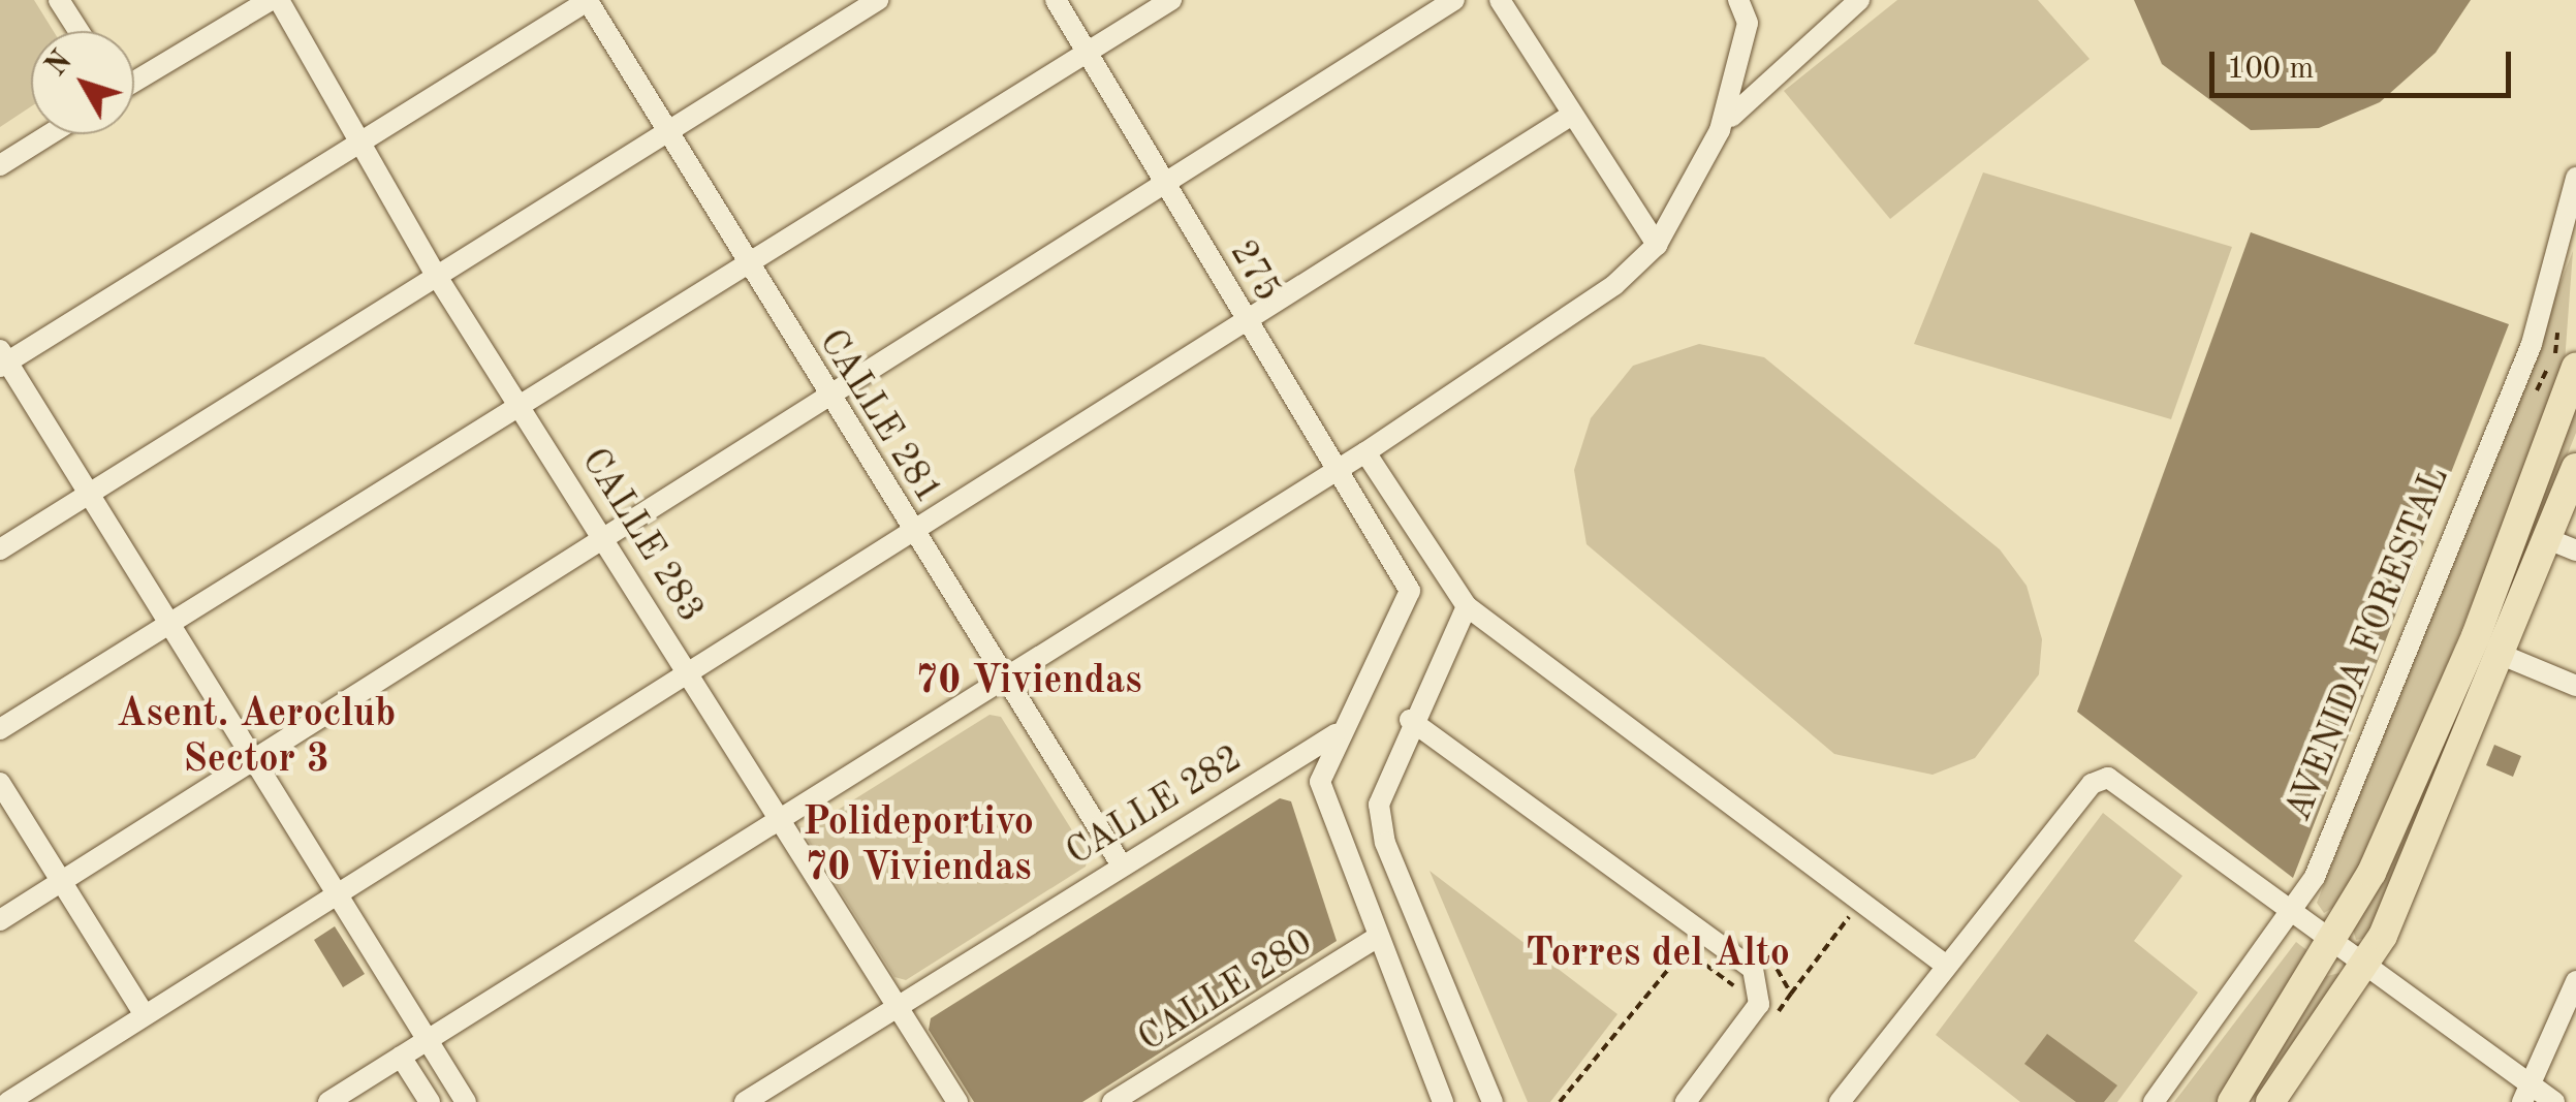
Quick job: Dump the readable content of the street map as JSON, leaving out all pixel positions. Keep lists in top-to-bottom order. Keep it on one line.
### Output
{"streets":{"street":["275","CALLE 281","CALLE 283","AVENIDA FORESTAL","CALLE 282","CALLE 280"]},"crossings":[["275","CALLE 282"],["CALLE 281","CALLE 282"],["CALLE 283","CALLE 282"]],"districts":["70 Viviendas","Asent. Aeroclub Sector 3","Polideportivo 70 Viviendas","Torres del Alto"],"scale_bar":"100 m","north":"top left"}
